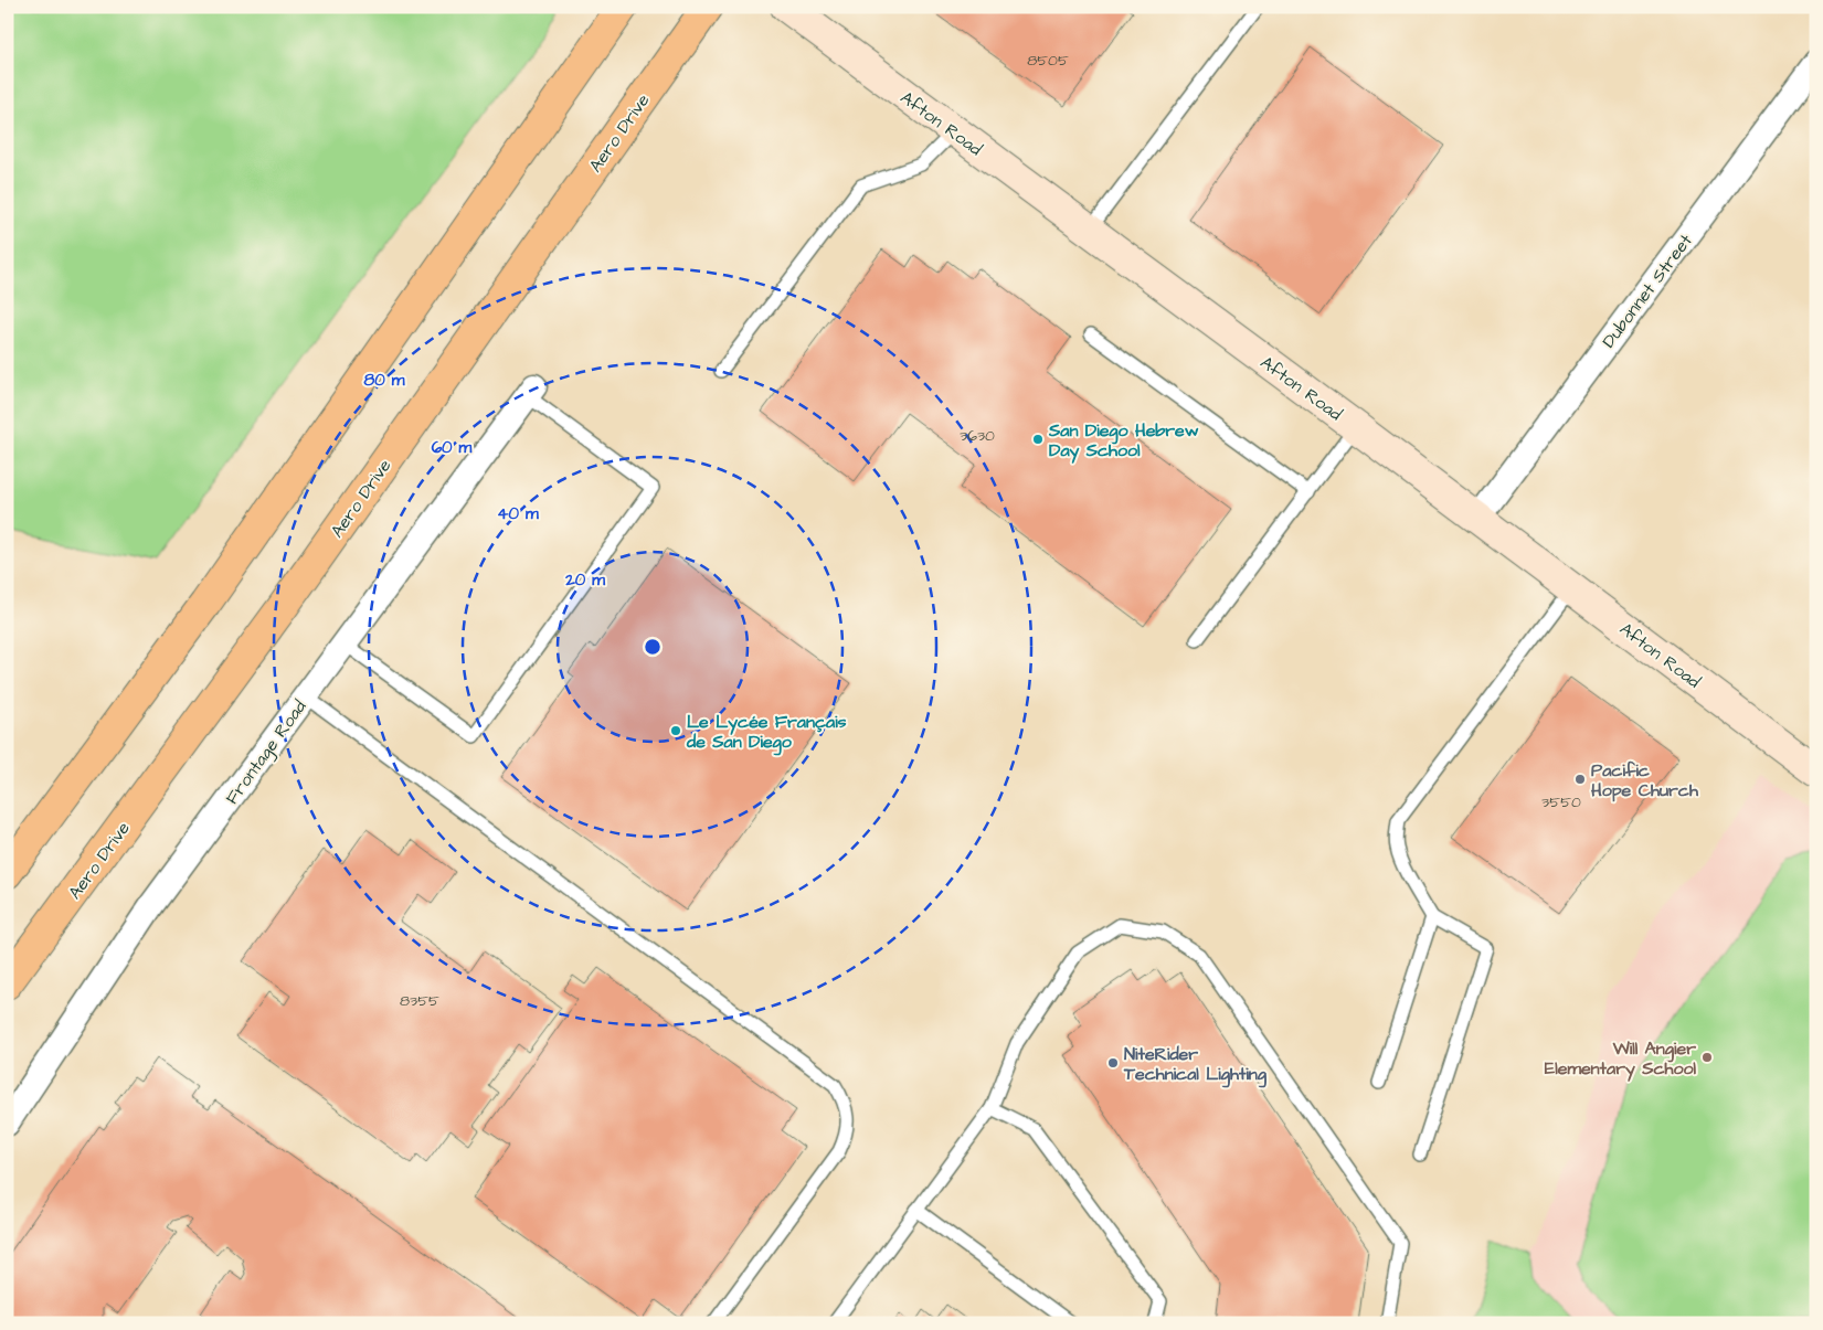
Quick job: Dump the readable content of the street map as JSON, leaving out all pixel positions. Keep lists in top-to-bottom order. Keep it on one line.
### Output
{"streets":{"main road":["Aero Drive"],"street":["Afton Road","Dubonnet Street","Frontage Road"]},"crossings":[["Afton Road","Dubonnet Street"]],"places":["San Diego Hebrew Day School","Le Lycée Français de San Diego","Pacific Hope Church","Will Angier Elementary School","NiteRider Technical Lighting"],"house_numbers":["8505","3630","3550","8355"],"rings":["80 m","60 m","40 m","20 m"]}
